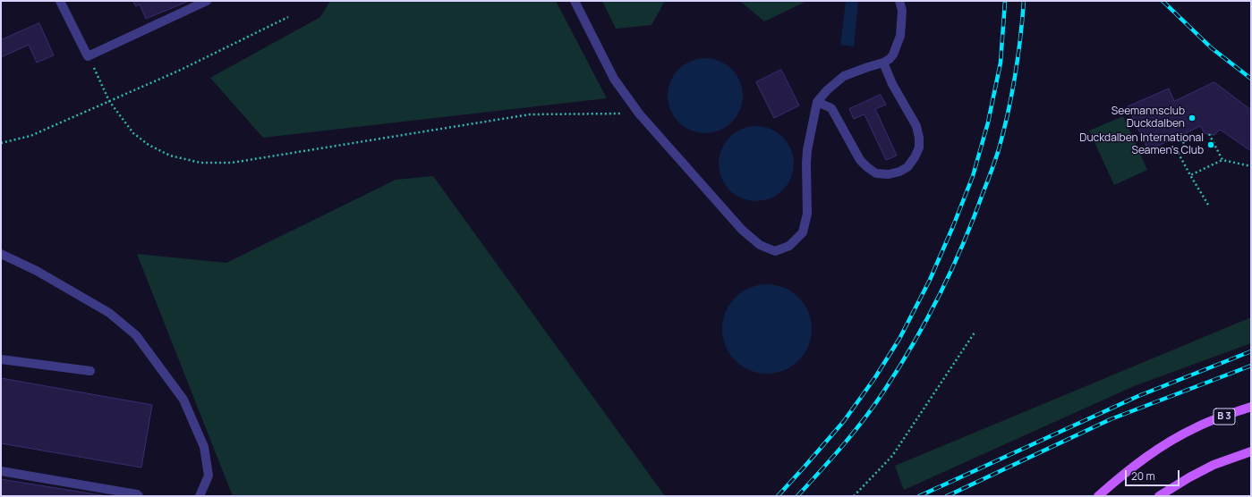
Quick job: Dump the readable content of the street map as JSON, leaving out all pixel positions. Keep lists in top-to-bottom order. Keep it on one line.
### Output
{"streets":{"main road":["B 3"]},"places":["Seemannsclub Duckdalben","Duckdalben International Seamen's Club"],"scale_bar":"20 m"}
